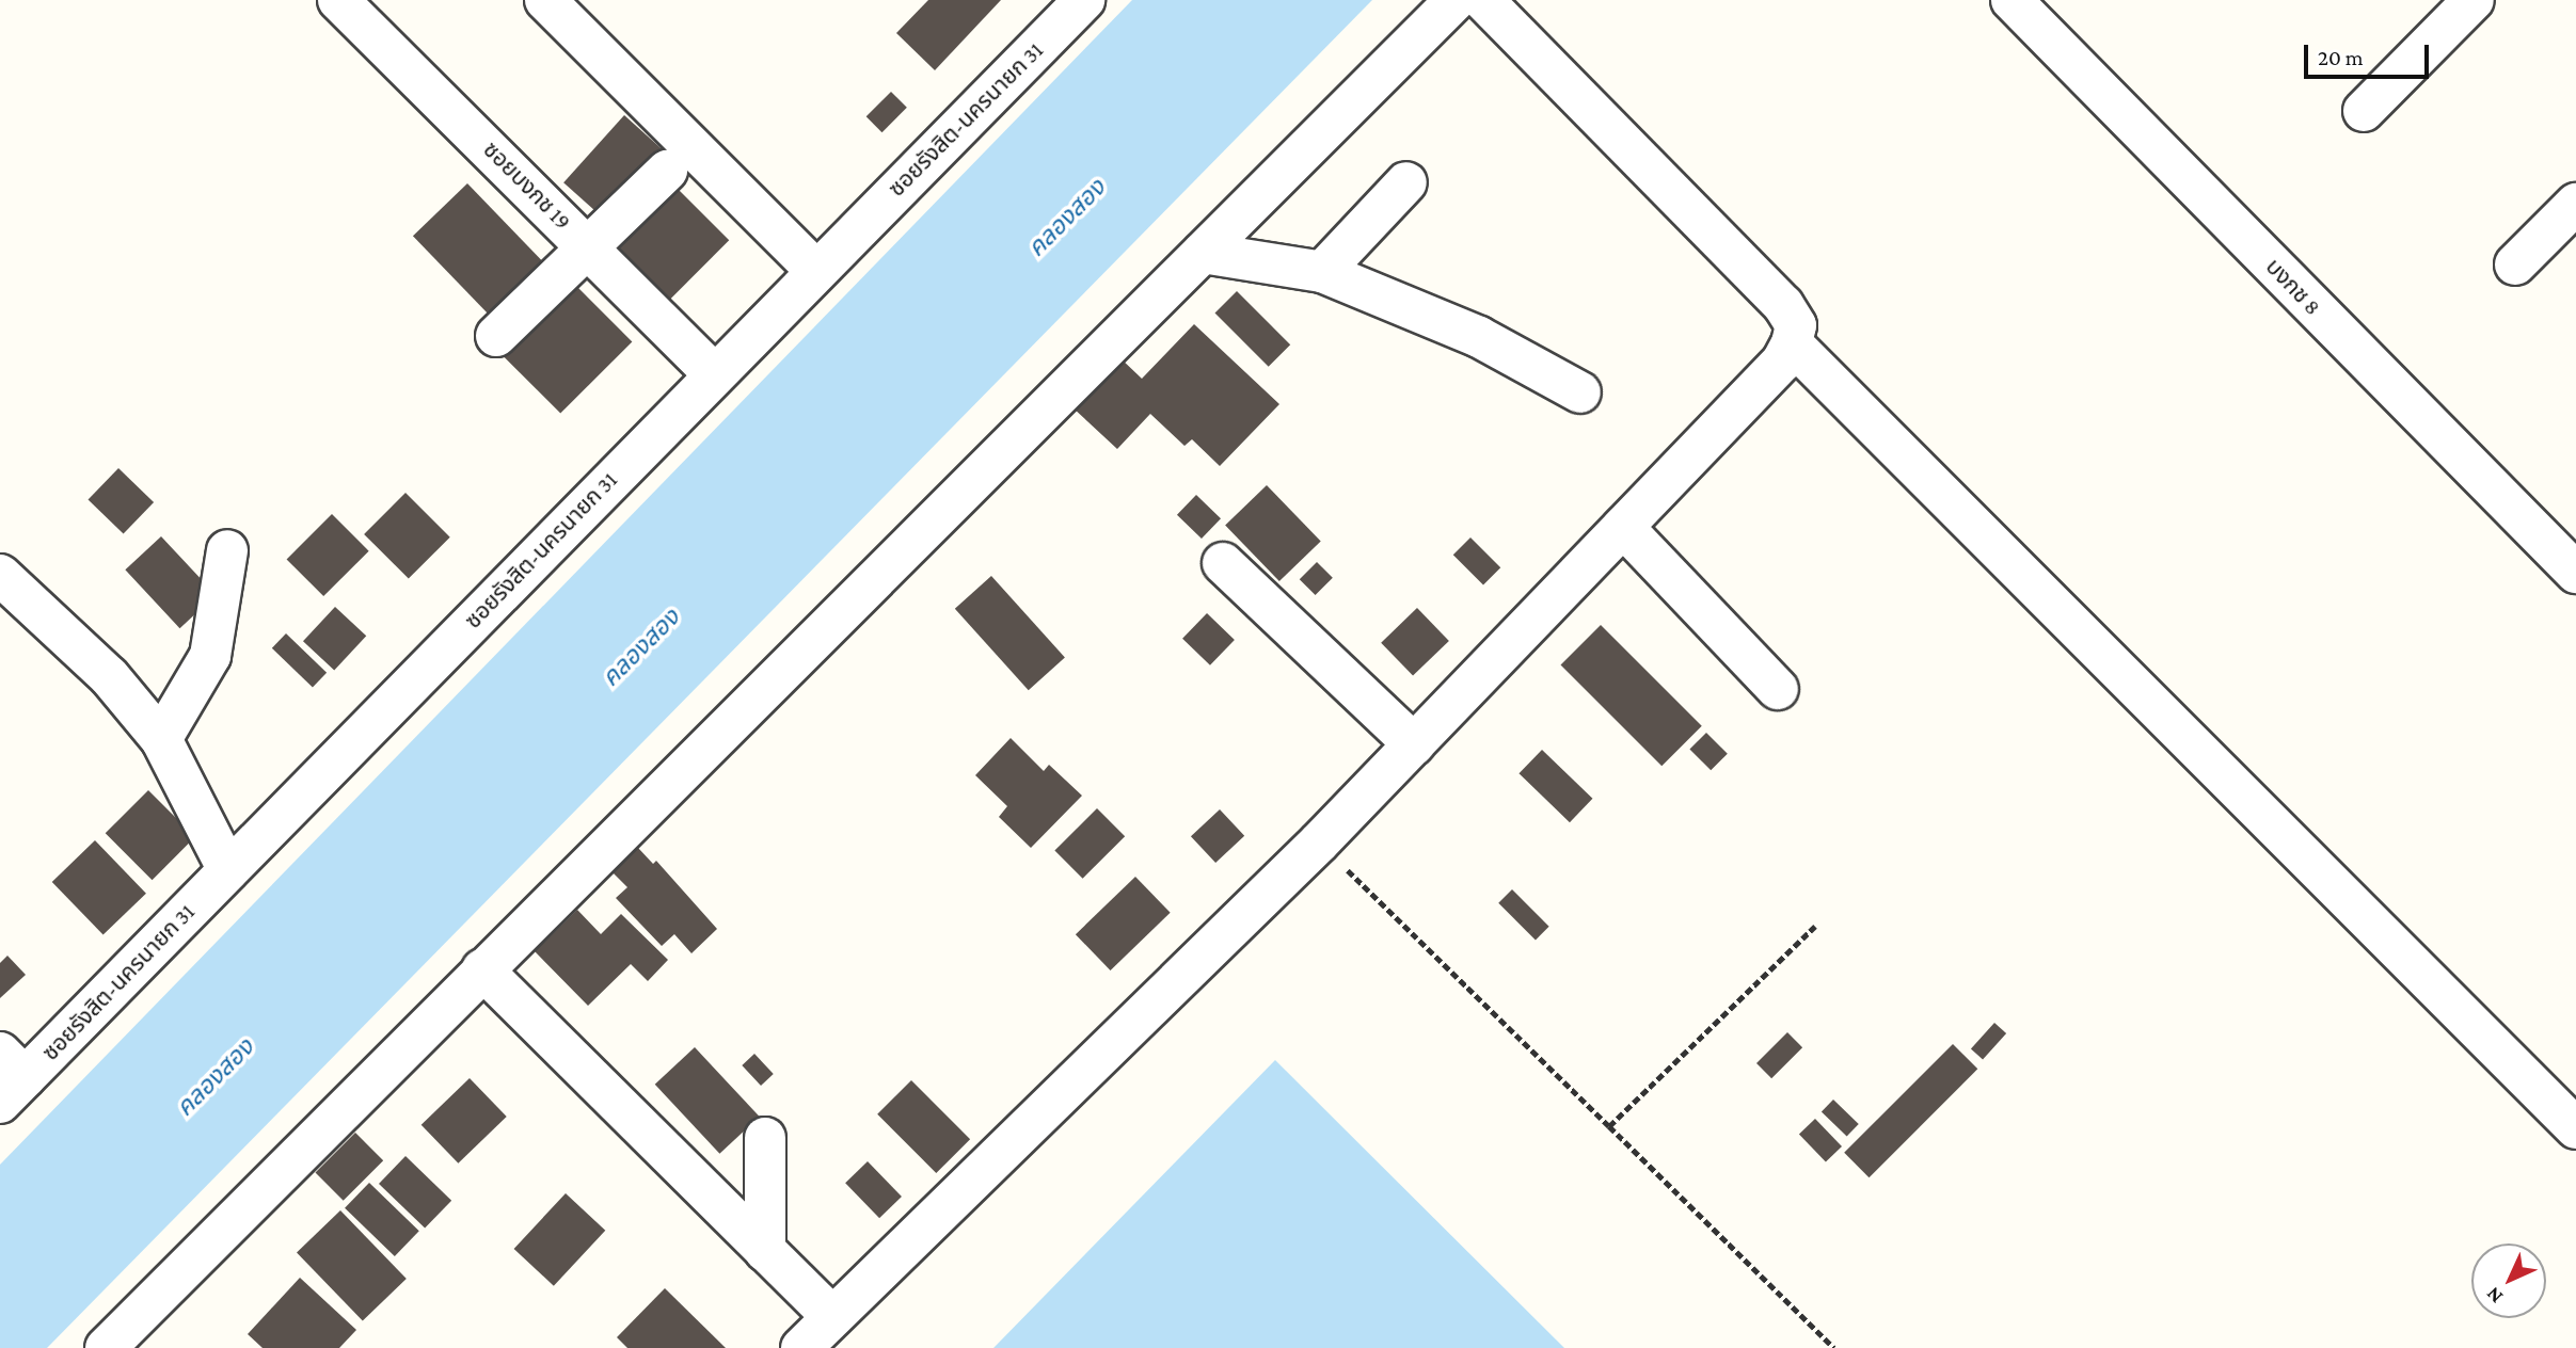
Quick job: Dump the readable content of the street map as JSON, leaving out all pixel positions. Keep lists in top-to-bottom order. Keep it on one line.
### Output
{"streets":{"street":["ซอยรังสิต-นครนายก 31","ซอยบงกช 19","บงกช 8"]},"crossings":[["ซอยรังสิต-นครนายก 31","ซอยบงกช 19"]],"water":["คลองสอง"],"scale_bar":"20 m","north":"bottom left"}
